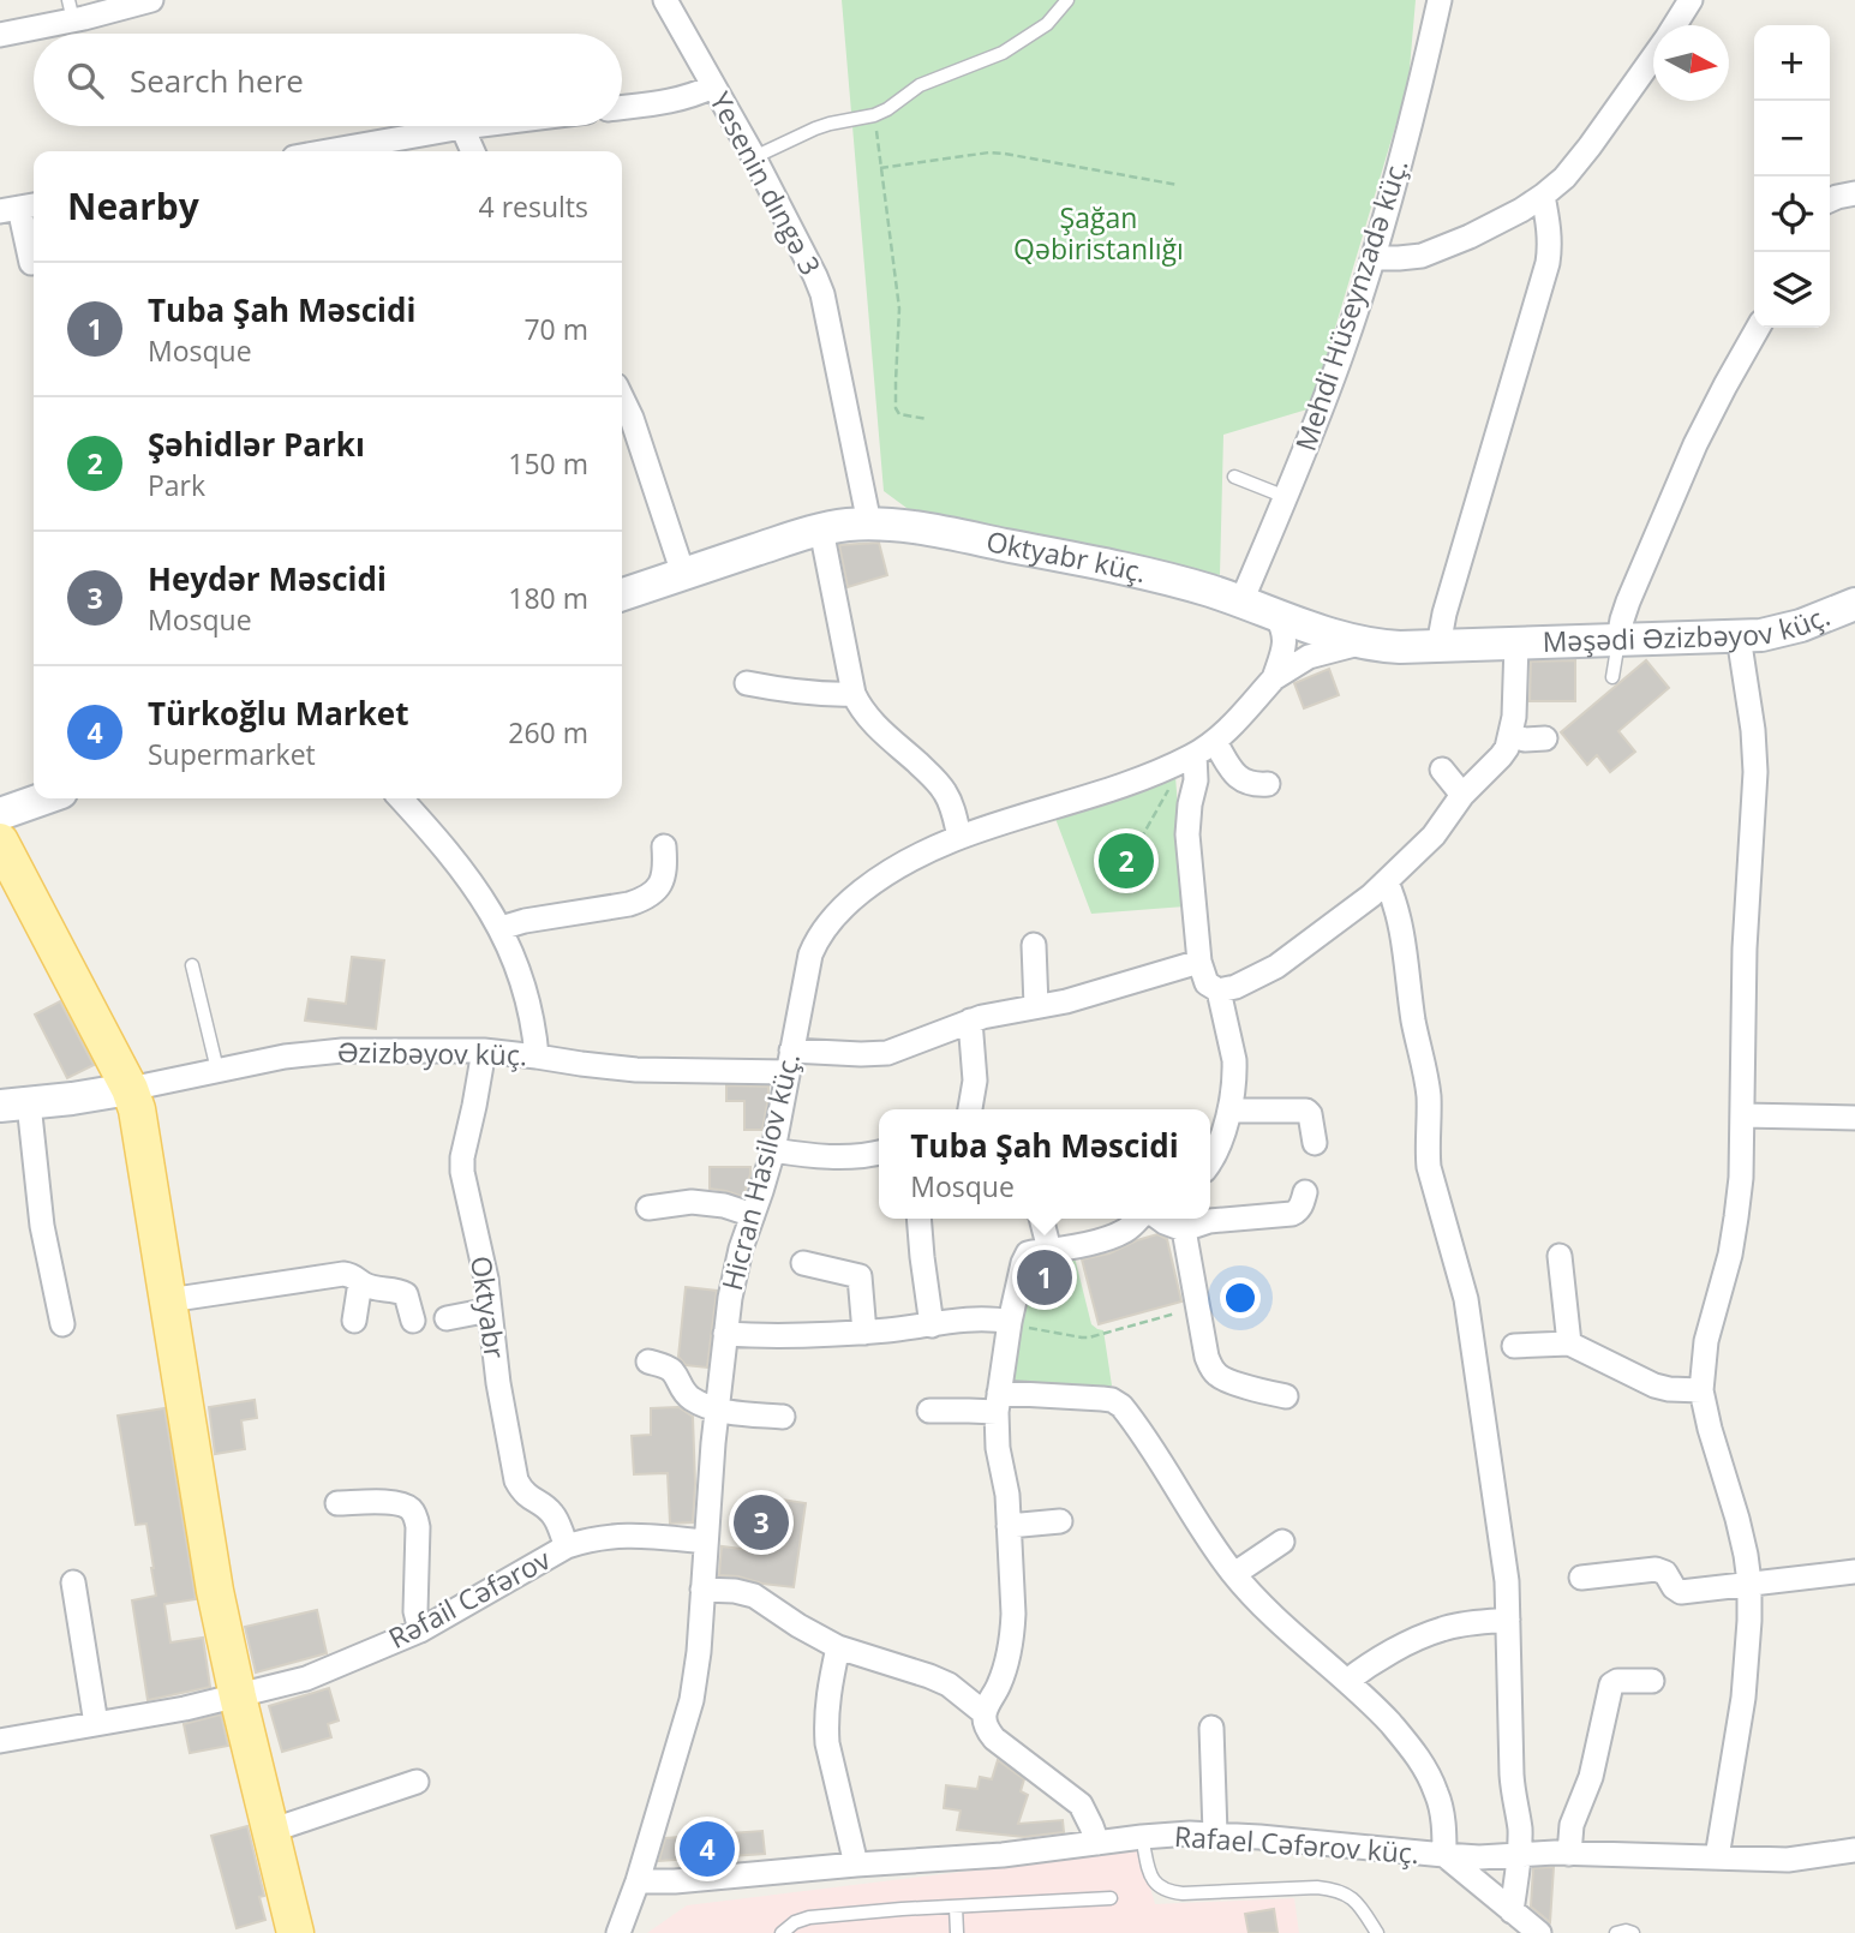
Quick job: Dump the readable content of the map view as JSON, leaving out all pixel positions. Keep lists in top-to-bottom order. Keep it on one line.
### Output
{"streets":{"street":["Yesenin dıngə 3","Mehdi Hüseynzadə küç.","Oktyabr küç.","Məşədi Əzizbəyov küç.","Əzizbəyov küç.","Hicran Hasilov küç.","Oktyabr","Rəfail Cəfərov","Rafael Cəfərov küç."]},"crossings":[["Yesenin dıngə 3","Oktyabr küç."],["Mehdi Hüseynzadə küç.","Oktyabr küç."],["Oktyabr küç.","Məşədi Əzizbəyov küç."],["Əzizbəyov küç.","Hicran Hasilov küç."],["Əzizbəyov küç.","Oktyabr"],["Hicran Hasilov küç.","Rəfail Cəfərov"],["Hicran Hasilov küç.","Rafael Cəfərov küç."],["Oktyabr","Rəfail Cəfərov"]],"parks":["Şağan Qəbiristanlığı"],"north":"right","page":{"map_buttons":["+","−"],"search":"Search here","heading":["Nearby","4 results"],"list":[{"mark":"1","name":"Tuba Şah Məscidi","note":"Mosque","value":"70 m"},{"mark":"2","name":"Şəhidlər Parkı","note":"Park","value":"150 m"},{"mark":"3","name":"Heydər Məscidi","note":"Mosque","value":"180 m"},{"mark":"4","name":"Türkoğlu Market","note":"Supermarket","value":"260 m"}],"pins":["2","1","3","4"],"popup":["Tuba Şah Məscidi","Mosque"]}}
